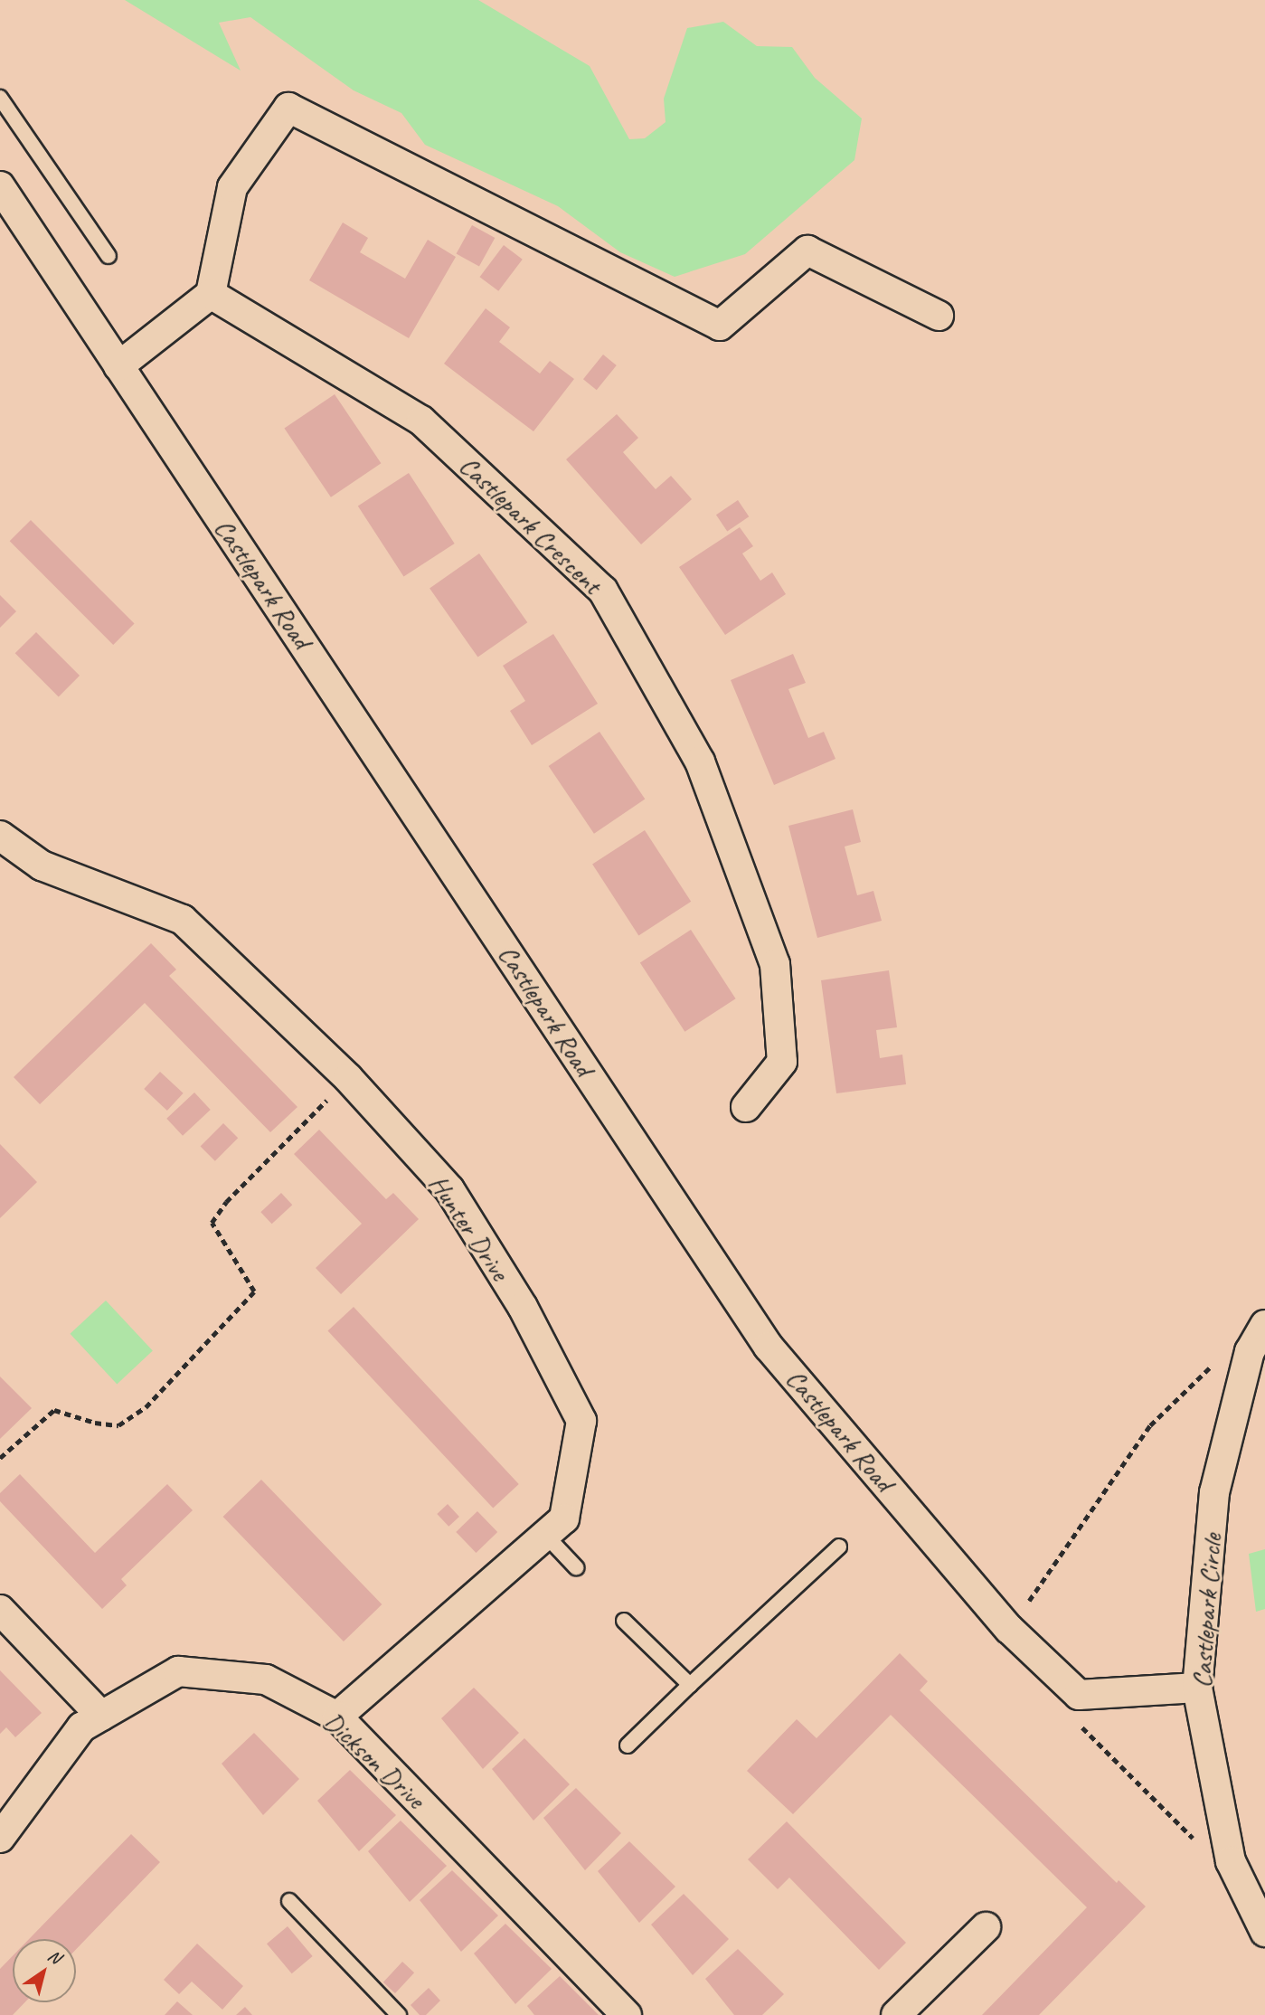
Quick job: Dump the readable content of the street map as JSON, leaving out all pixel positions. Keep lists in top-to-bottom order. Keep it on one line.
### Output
{"streets":{"street":["Castlepark Crescent","Castlepark Road","Hunter Drive","Castlepark Circle","Dickson Drive"]},"crossings":[["Hunter Drive","Dickson Drive"]],"north":"top right"}
